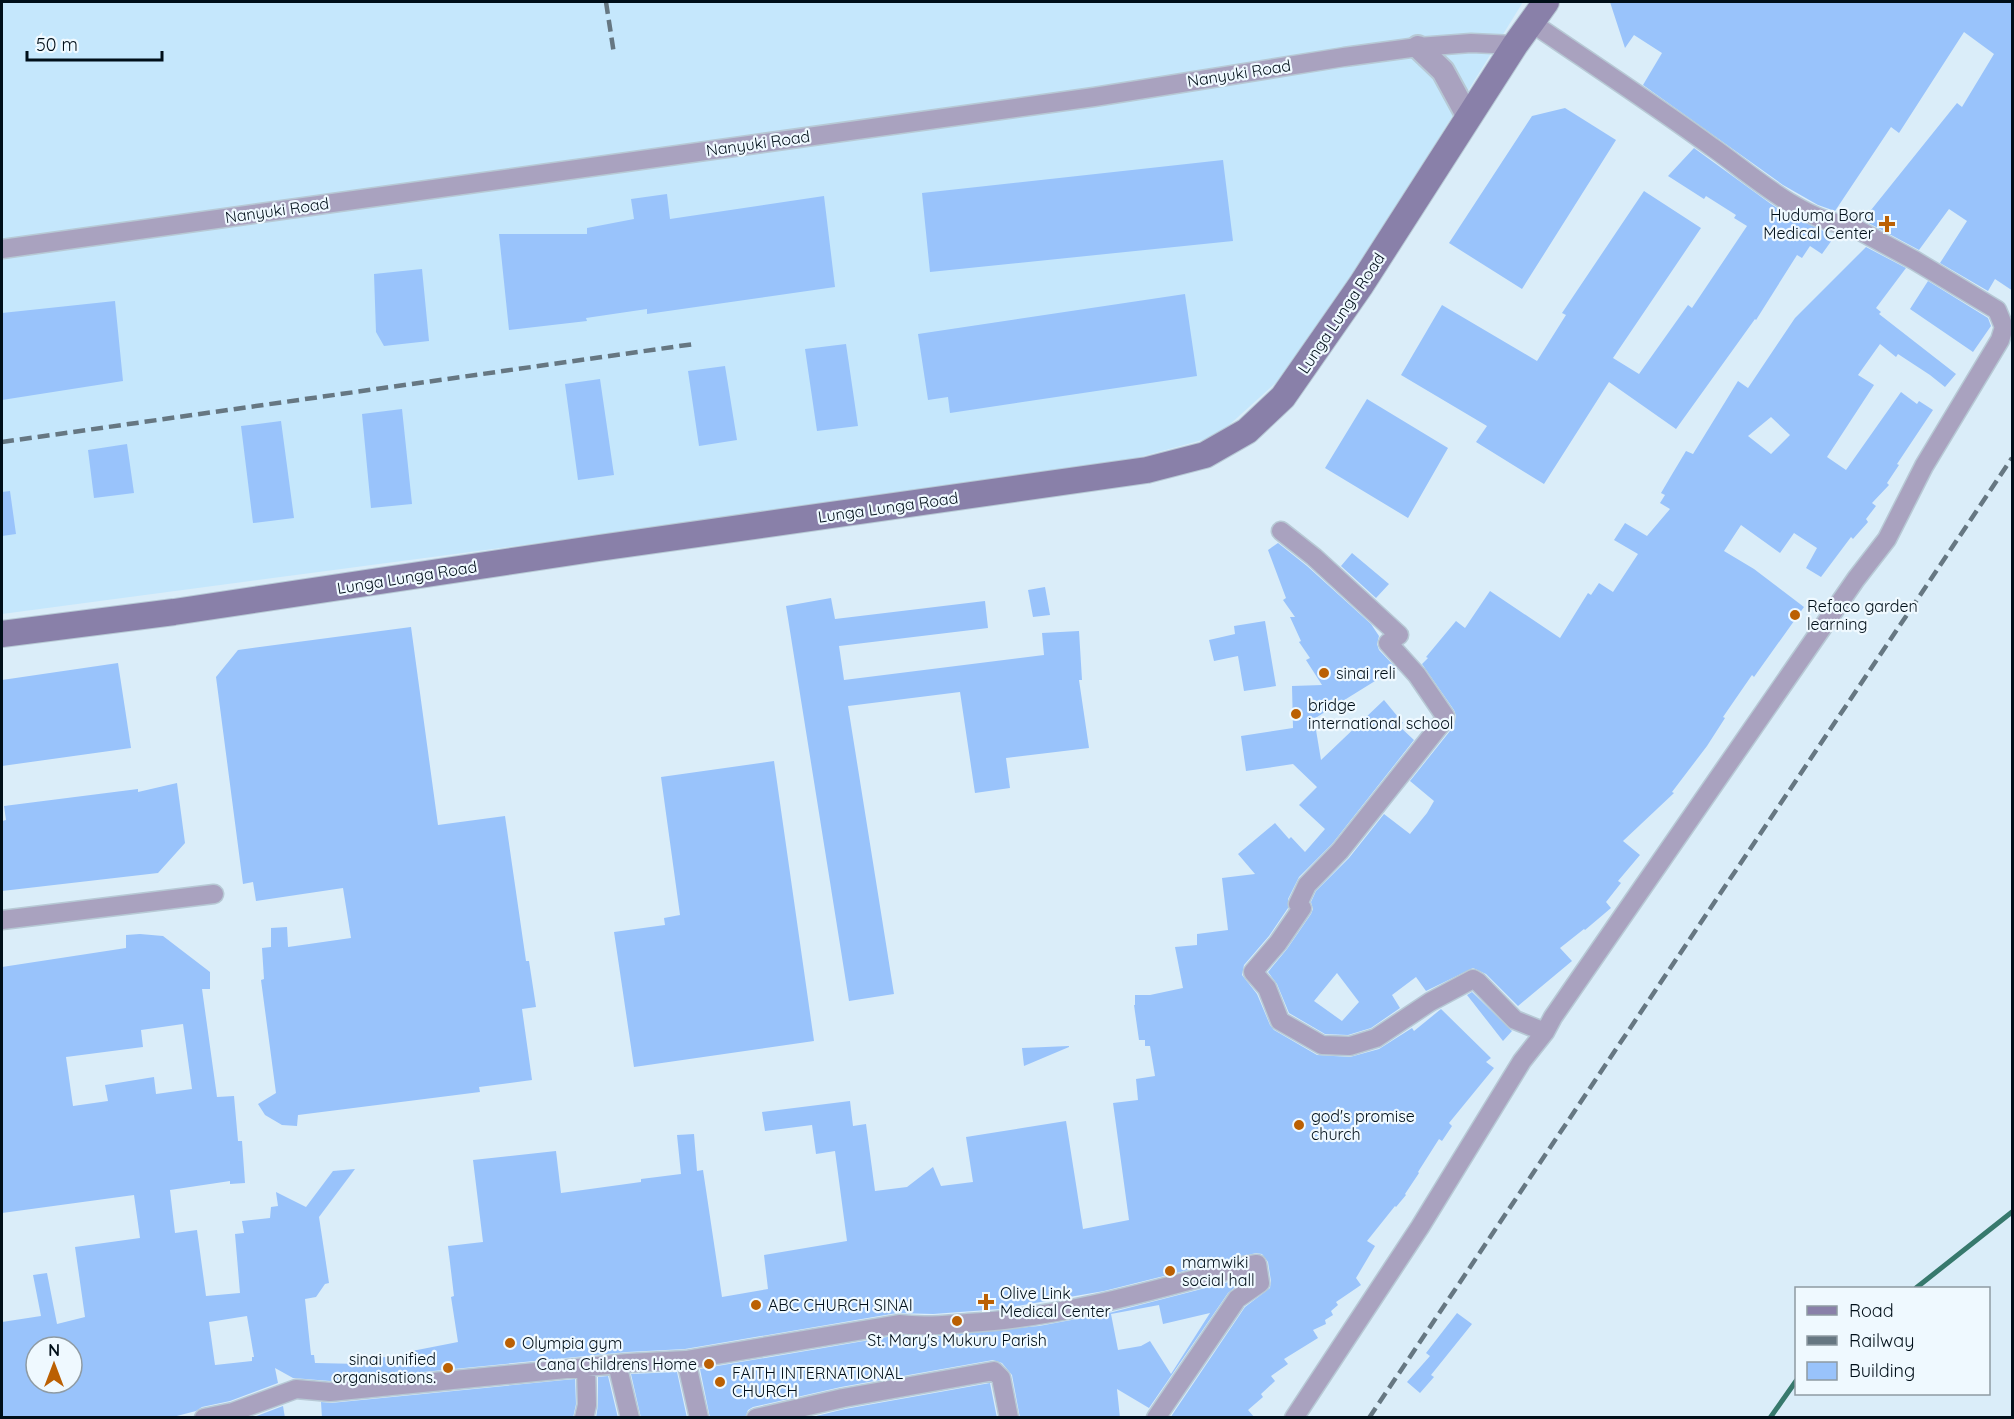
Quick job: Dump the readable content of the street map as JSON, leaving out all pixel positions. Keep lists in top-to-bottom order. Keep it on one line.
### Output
{"streets":{"main road":["Lunga Lunga Road"],"street":["Nanyuki Road"]},"crossings":[["Nanyuki Road","Lunga Lunga Road"]],"places":{"health":["Huduma Bora Medical Center","Olive Link Medical Center"],"other":["Refaco garden learning","sinai reli","bridge international school","god's promise church","mamwiki social hall","ABC CHURCH SINAI","St. Mary's Mukuru Parish","Olympia gym","Cana Childrens Home","sinai unified organisations.","FAITH INTERNATIONAL CHURCH"]},"legend":["Road","Railway","Building"],"scale_bar":"50 m","north":"top"}
